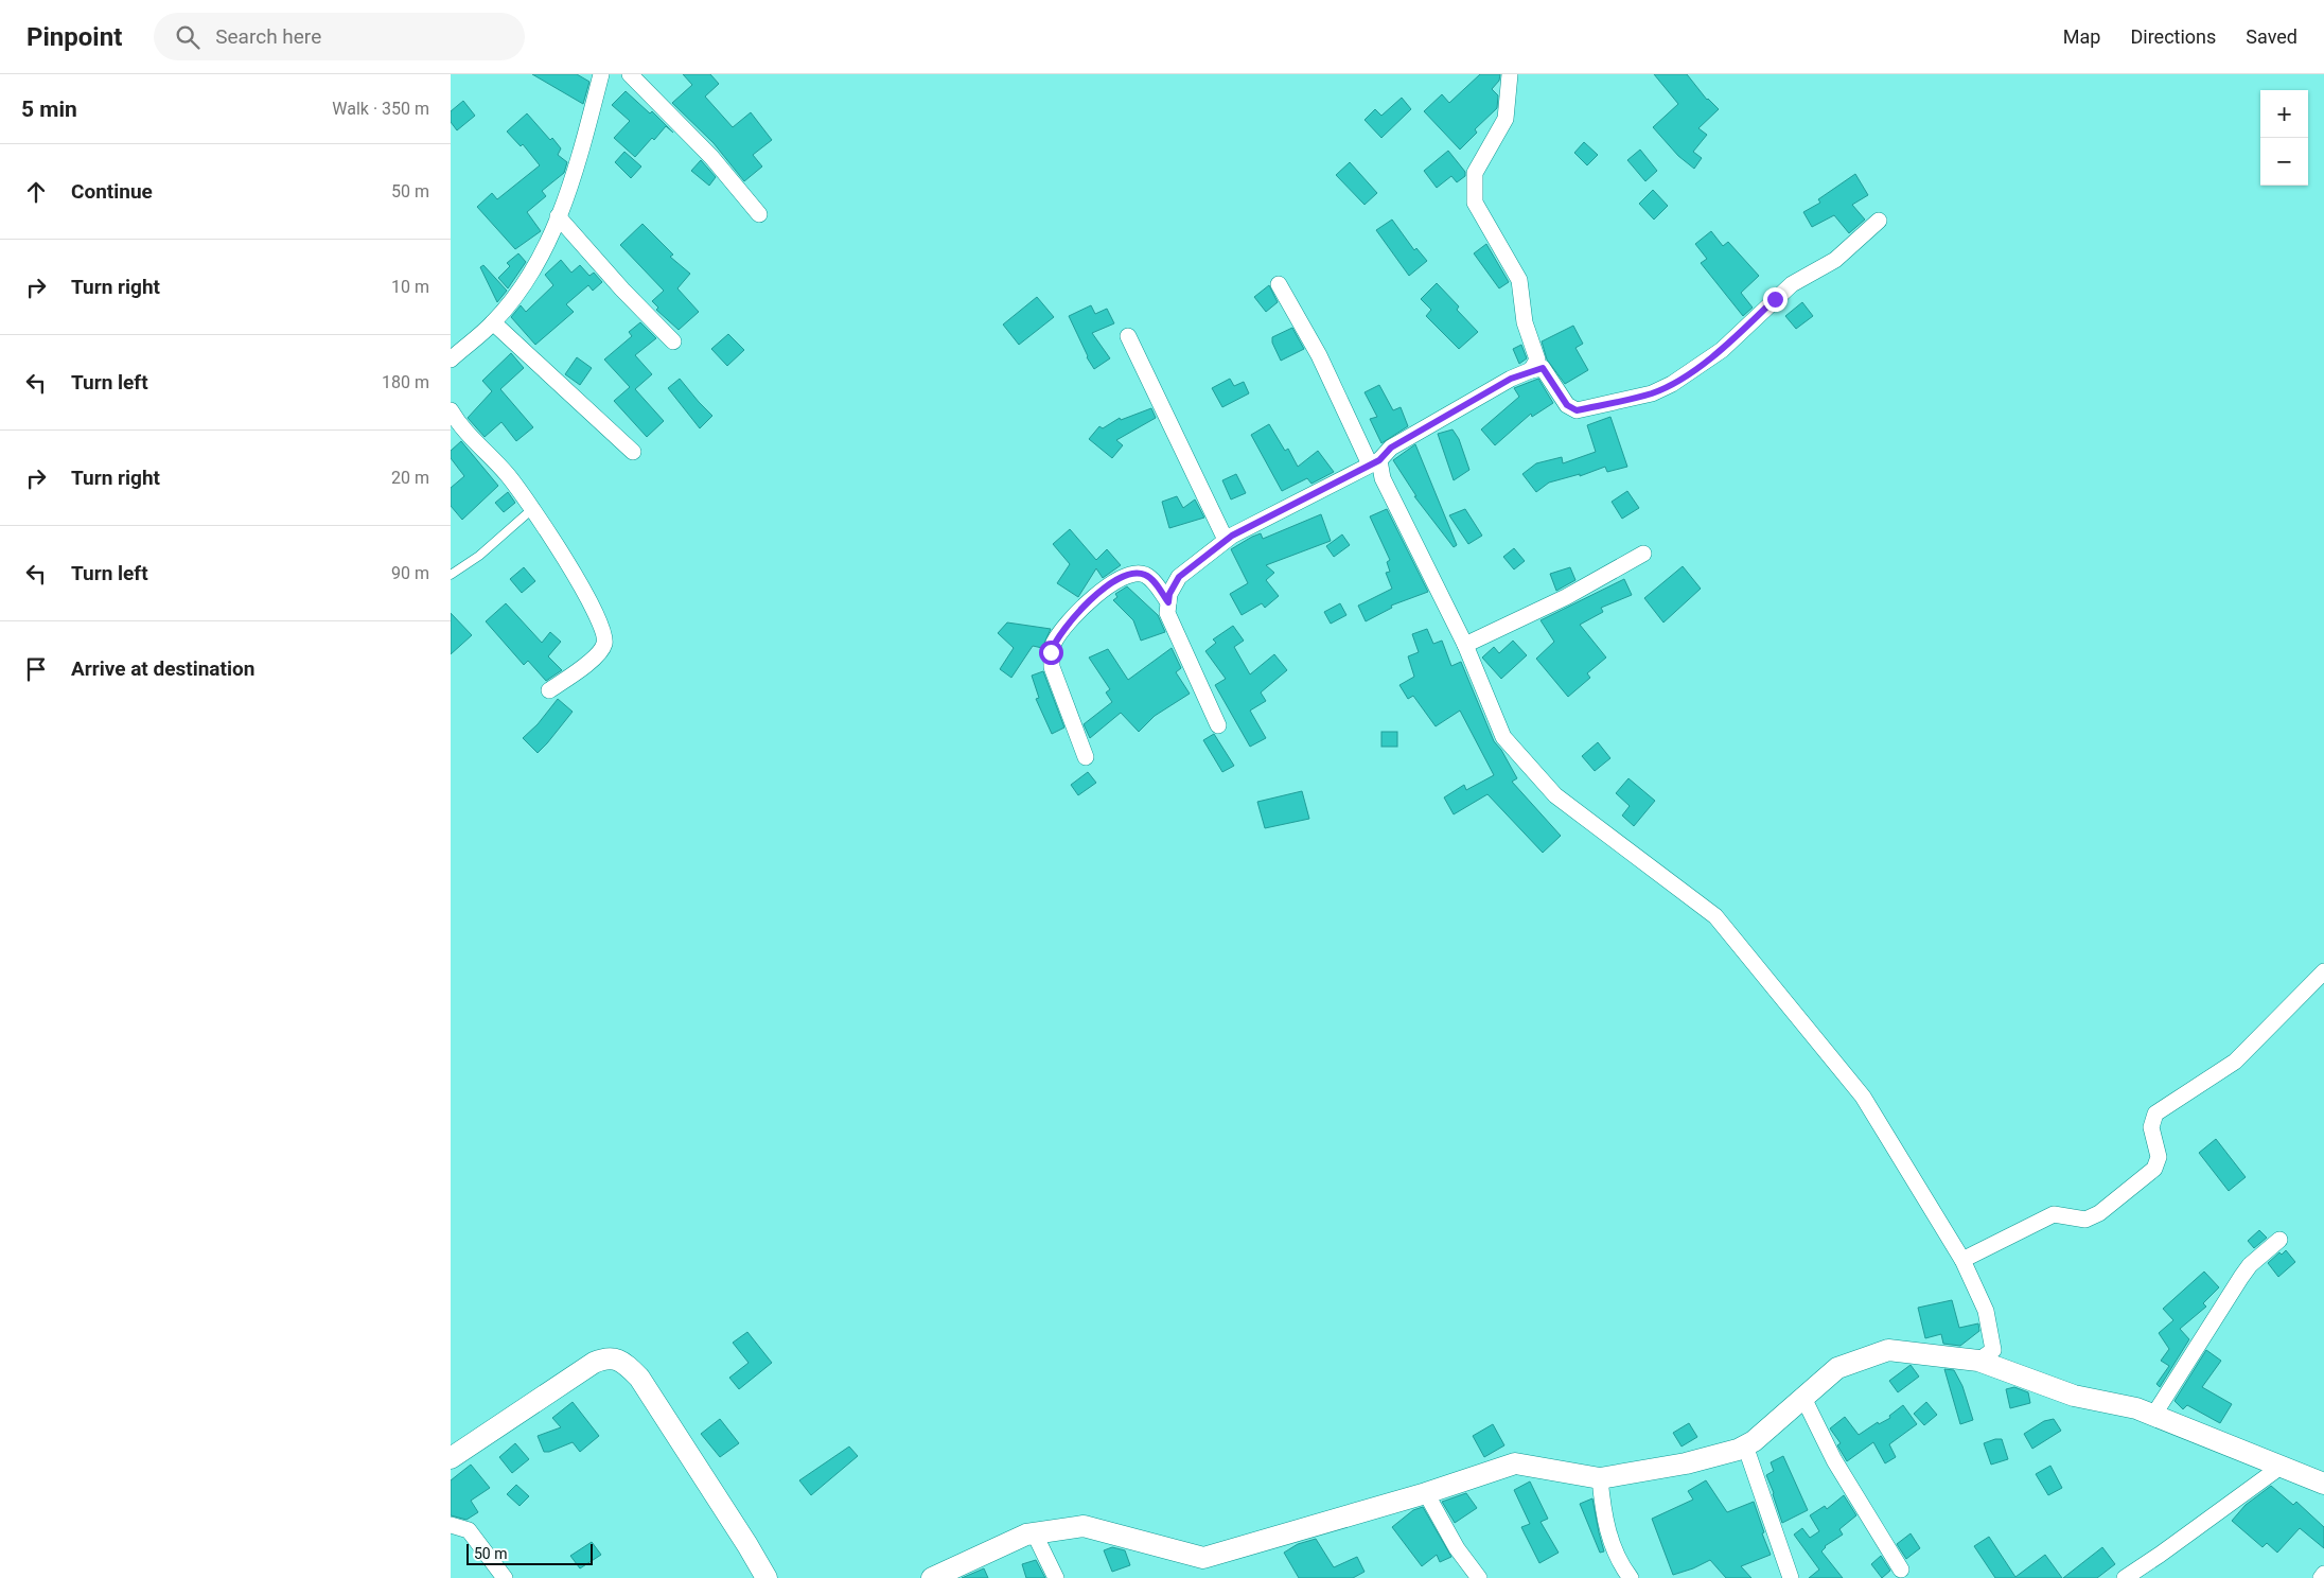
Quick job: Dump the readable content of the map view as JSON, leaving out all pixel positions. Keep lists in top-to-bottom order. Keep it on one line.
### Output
{"scale_bar":"50 m","page":{"header":"Pinpoint","search":"Search here","nav":["Map","Directions","Saved"],"heading":["5 min","Walk · 350 m"],"map_buttons":["+","−"],"list":[["Continue","50 m"],["Turn right","10 m"],["Turn left","180 m"],["Turn right","20 m"],["Turn left","90 m"],"Arrive at destination"],"scale":"50 m"}}
